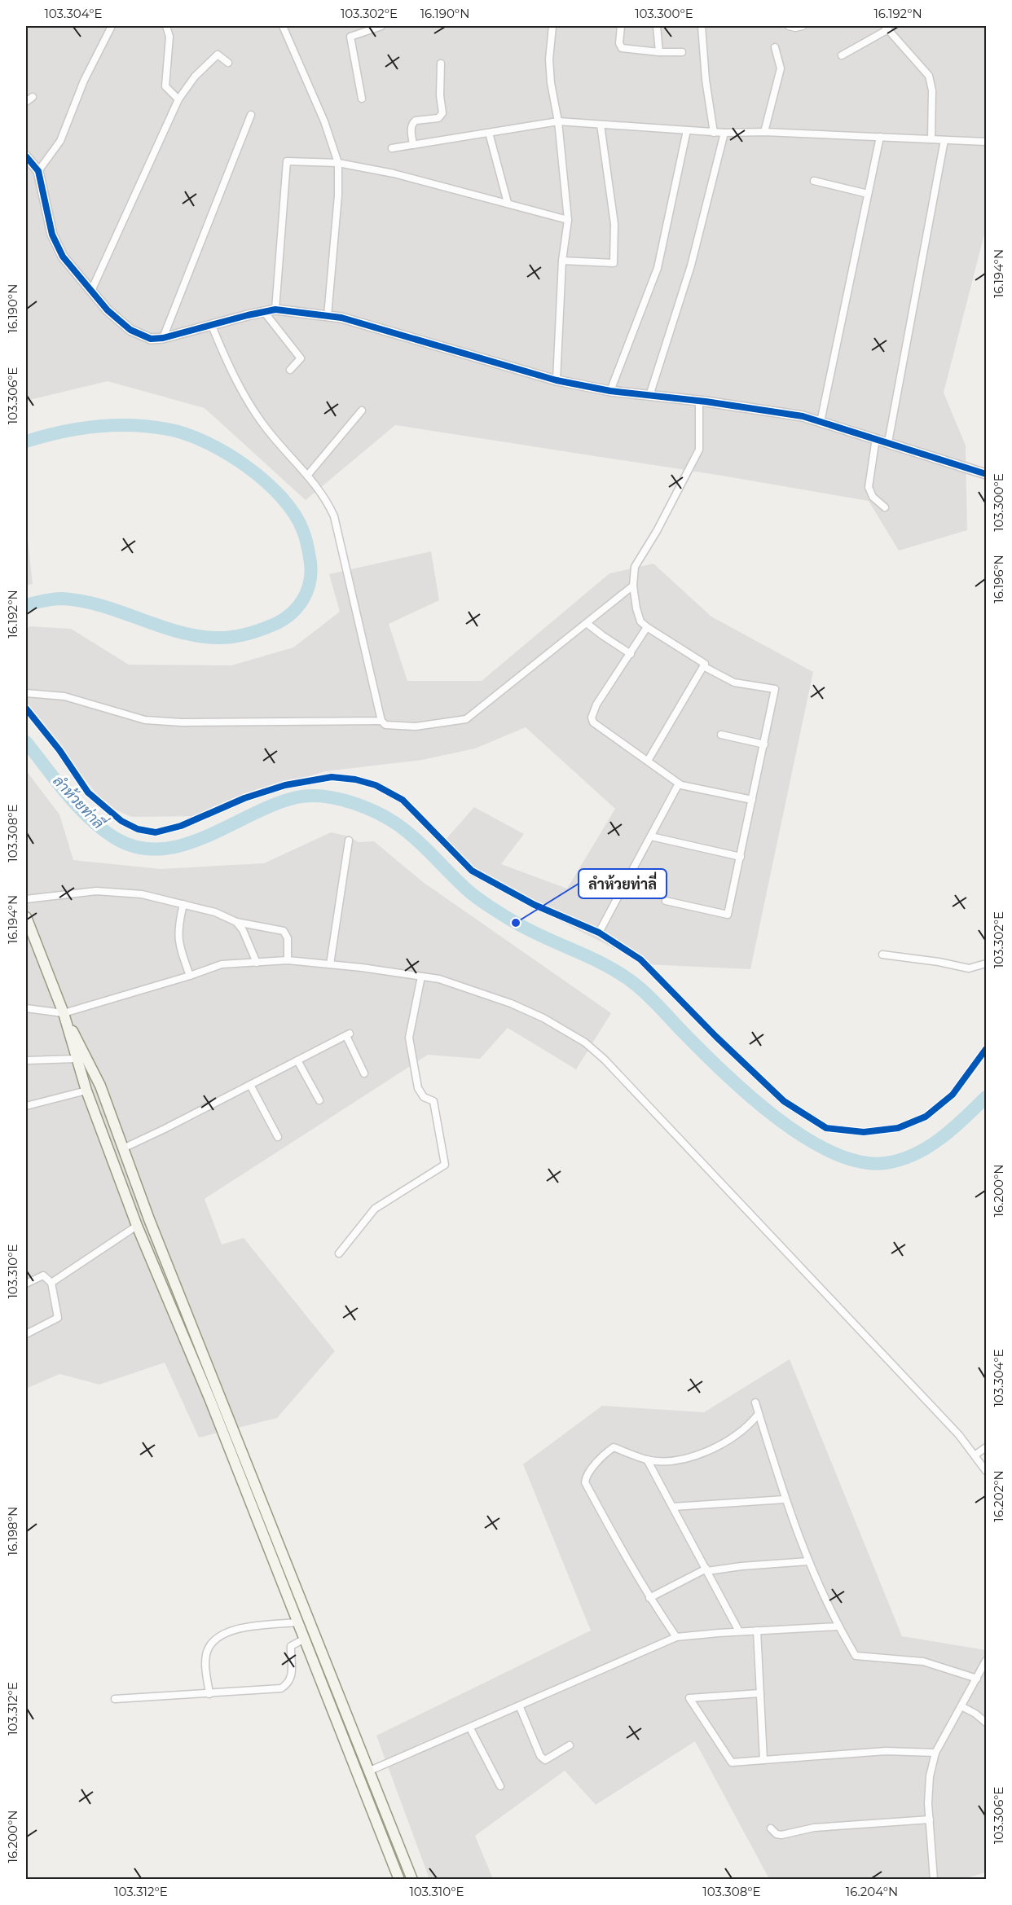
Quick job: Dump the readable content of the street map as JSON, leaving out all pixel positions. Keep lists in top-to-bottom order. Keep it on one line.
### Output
{"water":["ลำห้วยท่าลี่"],"places":["ลำห้วยท่าลี่"],"coordinates":["103.304°E","103.302°E","16.190°N","103.300°E","16.192°N","16.194°N","103.306°E","16.196°N","103.308°E","16.200°N","103.310°E","16.202°N","16.198°N","103.312°E","16.204°N"]}
